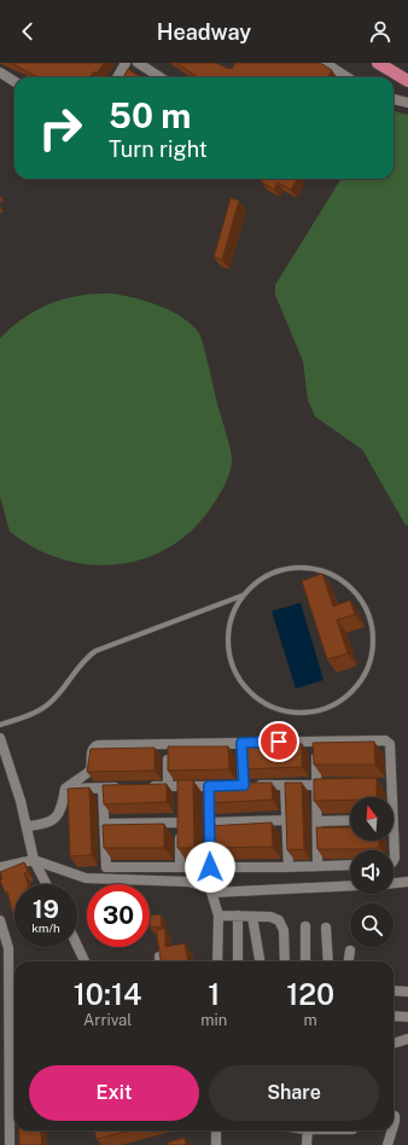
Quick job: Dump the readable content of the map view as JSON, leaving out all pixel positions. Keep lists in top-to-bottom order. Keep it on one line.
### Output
{"north":"top","page":{"header":"Headway","turn":["50 m","Turn right"],"speed":"19 km/h","limit":"30","eta":["10:14","Arrival","1","min","120","m"],"buttons":["Exit","Share"]}}
